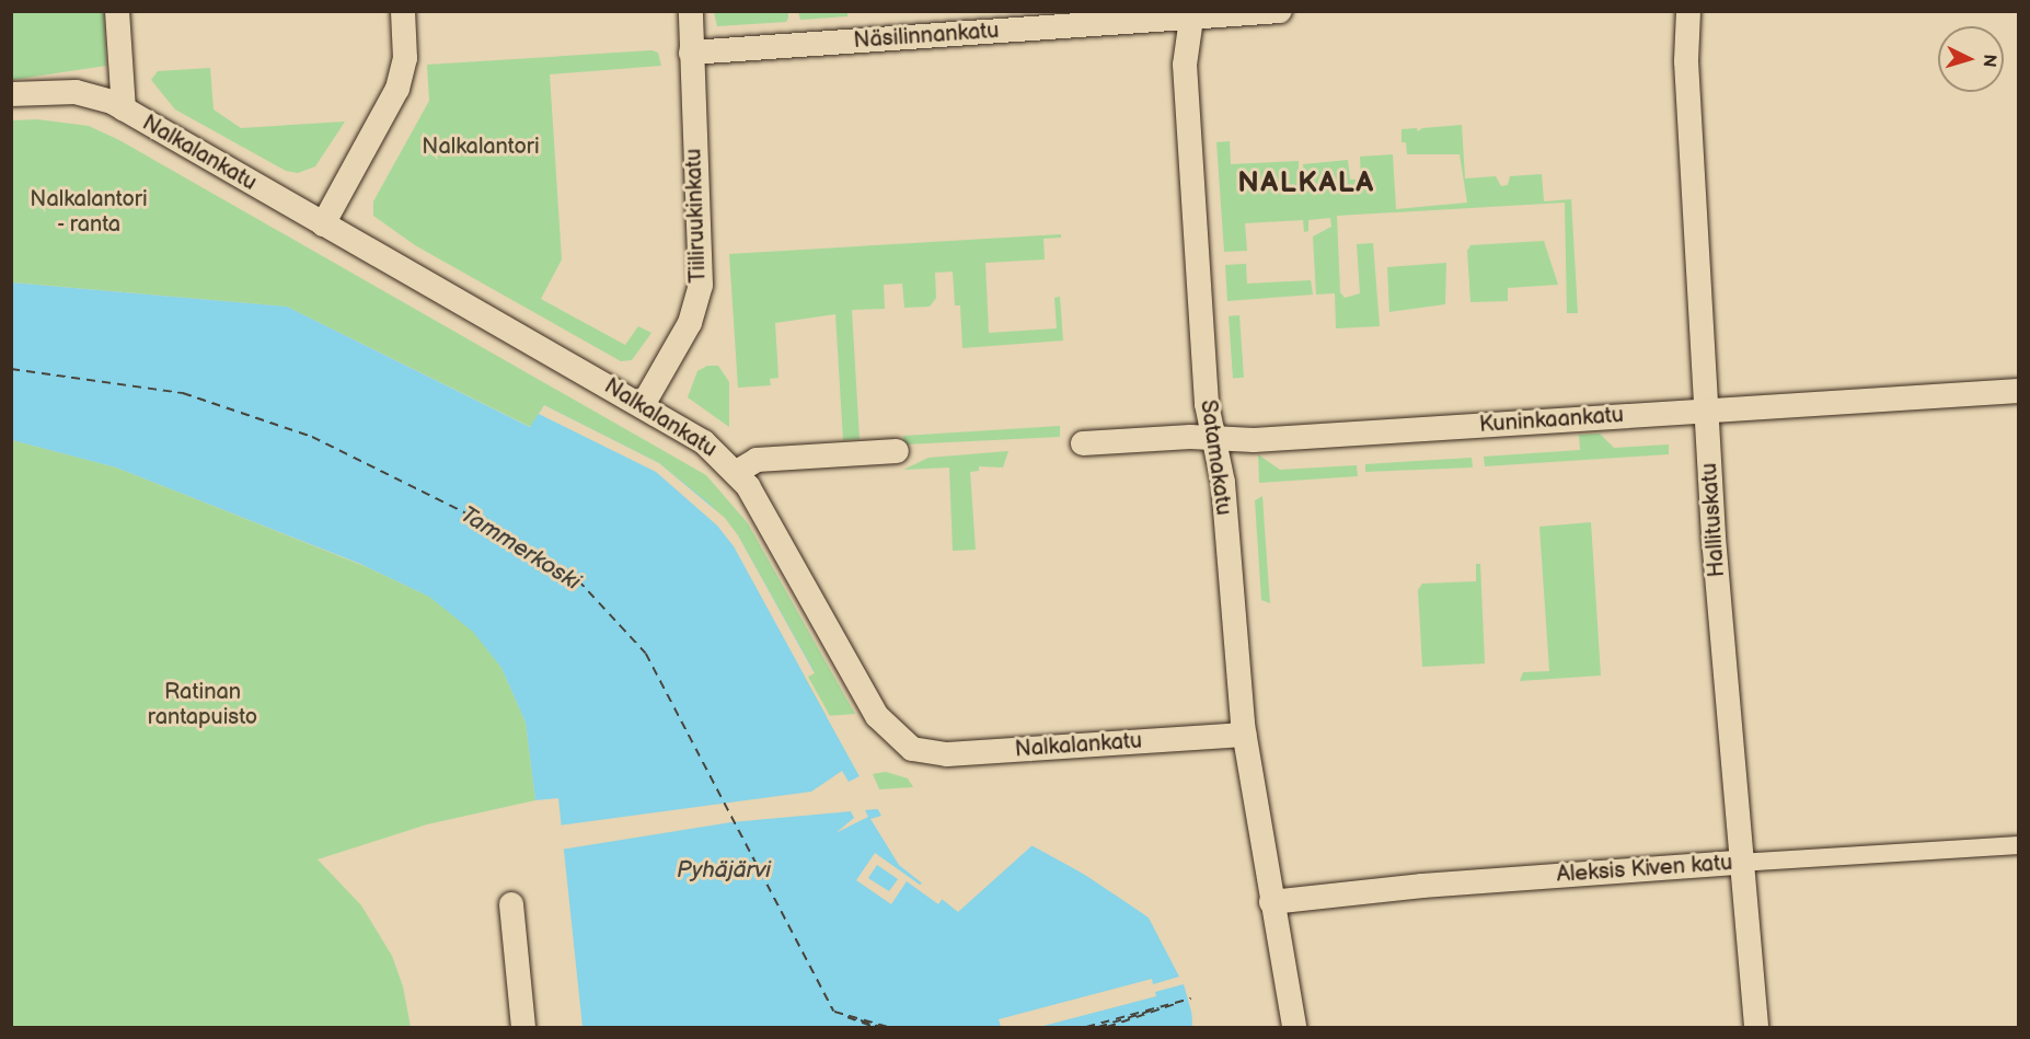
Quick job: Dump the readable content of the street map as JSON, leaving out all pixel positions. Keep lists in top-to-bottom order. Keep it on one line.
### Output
{"streets":{"street":["Näsilinnankatu","Nalkalankatu","Tiiliruukinkatu","Kuninkaankatu","Satamakatu","Hallituskatu","Aleksis Kiven katu"]},"crossings":[["Näsilinnankatu","Tiiliruukinkatu"],["Näsilinnankatu","Satamakatu"],["Nalkalankatu","Tiiliruukinkatu"],["Nalkalankatu","Satamakatu"],["Kuninkaankatu","Satamakatu"],["Kuninkaankatu","Hallituskatu"],["Satamakatu","Aleksis Kiven katu"],["Hallituskatu","Aleksis Kiven katu"]],"districts":["NALKALA"],"water":["Tammerkoski","Pyhäjärvi"],"parks":["Nalkalantori","Nalkalantori - ranta","Ratinan rantapuisto"],"north":"right"}
